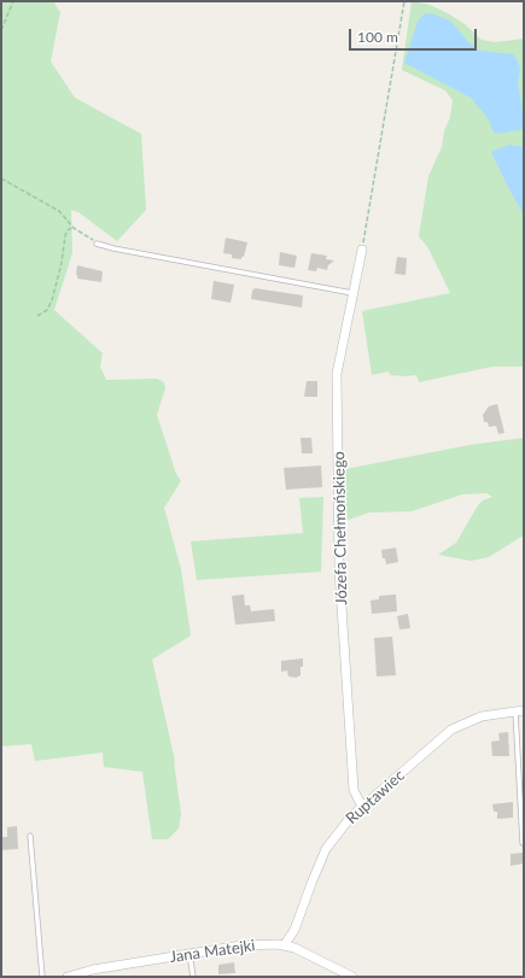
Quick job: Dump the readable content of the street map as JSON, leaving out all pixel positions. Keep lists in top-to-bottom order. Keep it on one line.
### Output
{"streets":{"street":["Józefa Chełmońskiego","Ruptawiec","Jana Matejki"]},"crossings":[["Józefa Chełmońskiego","Ruptawiec"],["Ruptawiec","Jana Matejki"]],"scale_bar":"100 m"}
